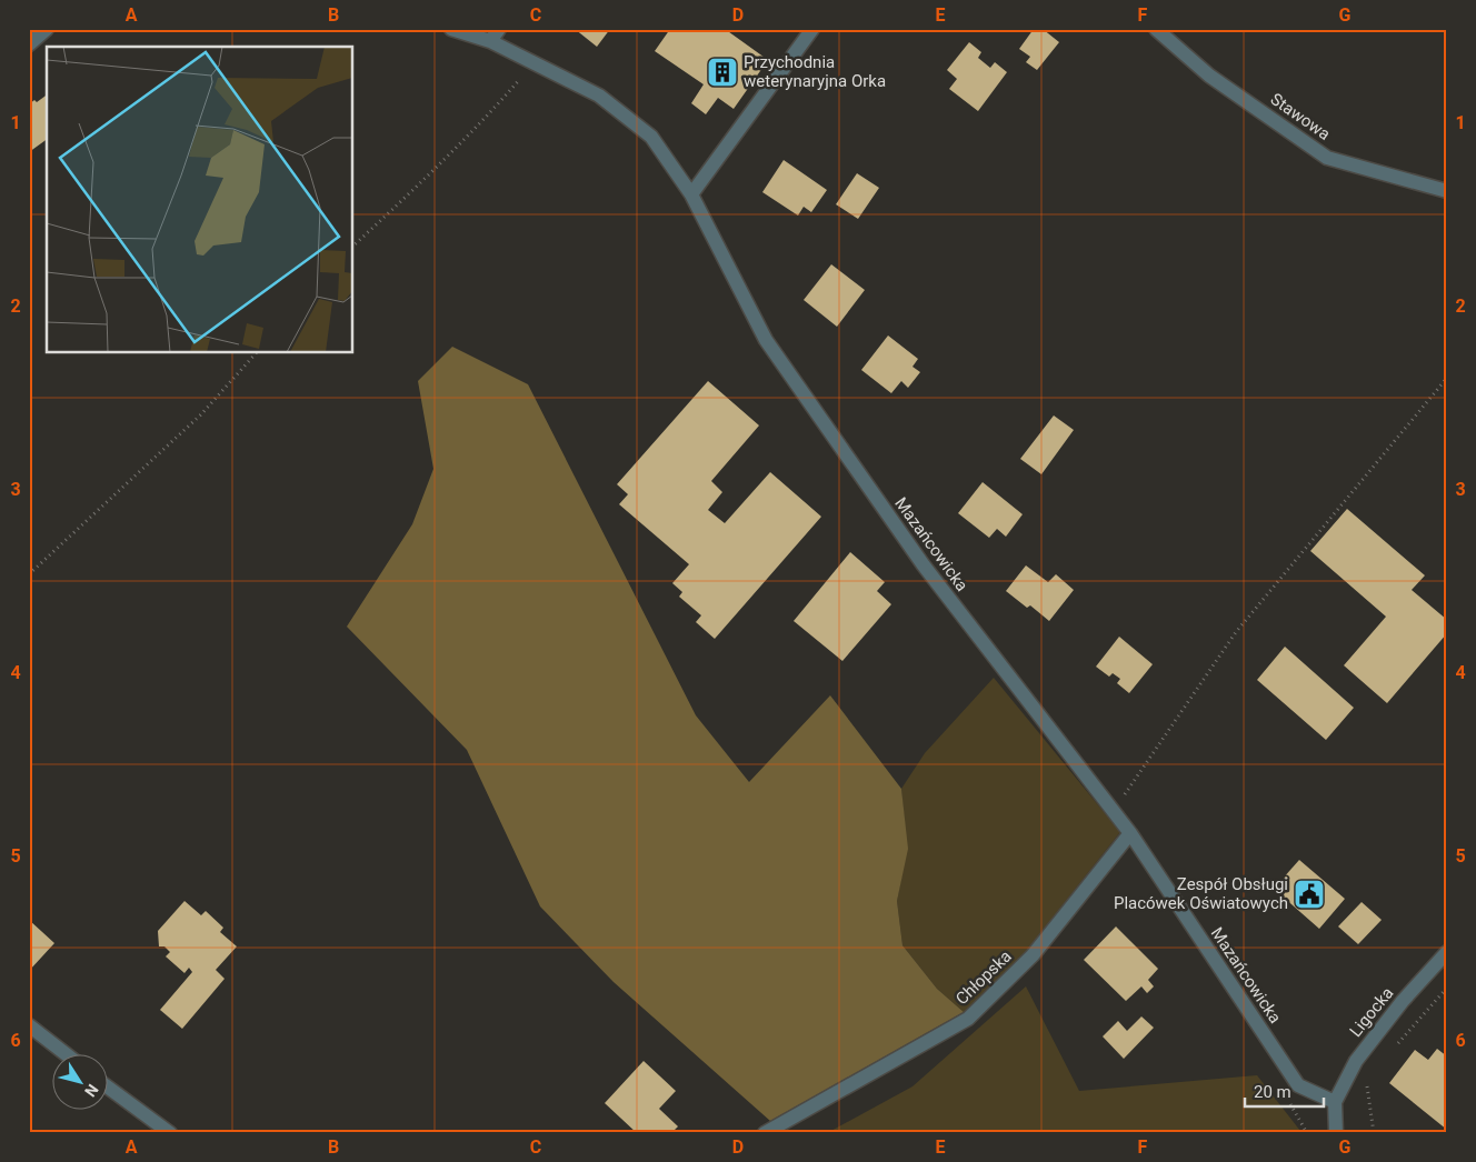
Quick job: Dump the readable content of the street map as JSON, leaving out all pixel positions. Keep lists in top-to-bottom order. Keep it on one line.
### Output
{"streets":{"street":["Stawowa","Mazańcowicka","Chłopska","Ligocka"]},"crossings":[["Mazańcowicka","Chłopska"],["Mazańcowicka","Ligocka"]],"places":{"building":["Przychodnia weterynaryjna Orka"],"public building":["Zespół Obsługi Placówek Oświatowych"]},"scale_bar":"20 m","north":"bottom right","grid":{"columns":["A","B","C","D","E","F","G"],"rows":["1","2","3","4","5","6"]}}
